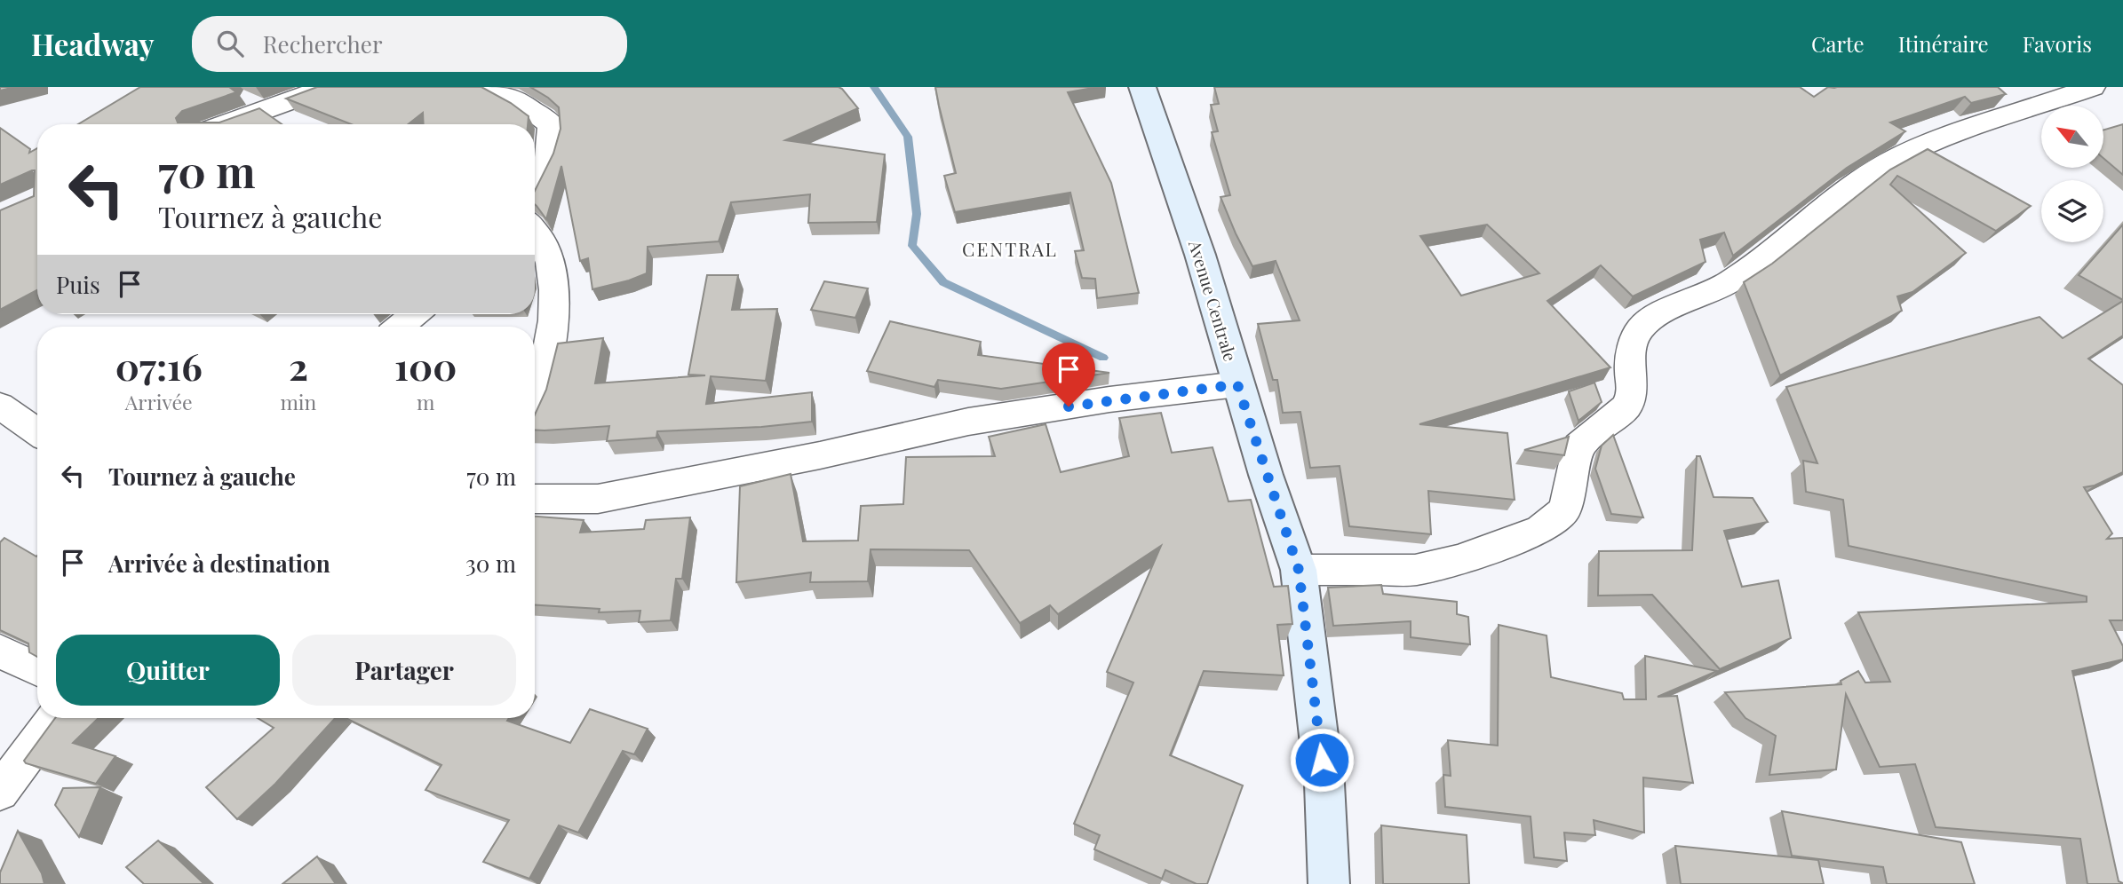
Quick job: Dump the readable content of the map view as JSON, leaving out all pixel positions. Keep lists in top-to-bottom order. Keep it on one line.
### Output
{"streets":{"street":["Avenue Centrale"]},"districts":["CENTRAL"],"north":"top left","page":{"header":"Headway","search":"Rechercher","nav":["Carte","Itinéraire","Favoris"],"turn":["70 m","Tournez à gauche"],"then":"Puis","eta":["07:16","Arrivée","2","min","100","m"],"list":[{"name":"Tournez à gauche","value":"70 m"},{"name":"Arrivée à destination","value":"30 m"}],"buttons":["Quitter","Partager"]}}
